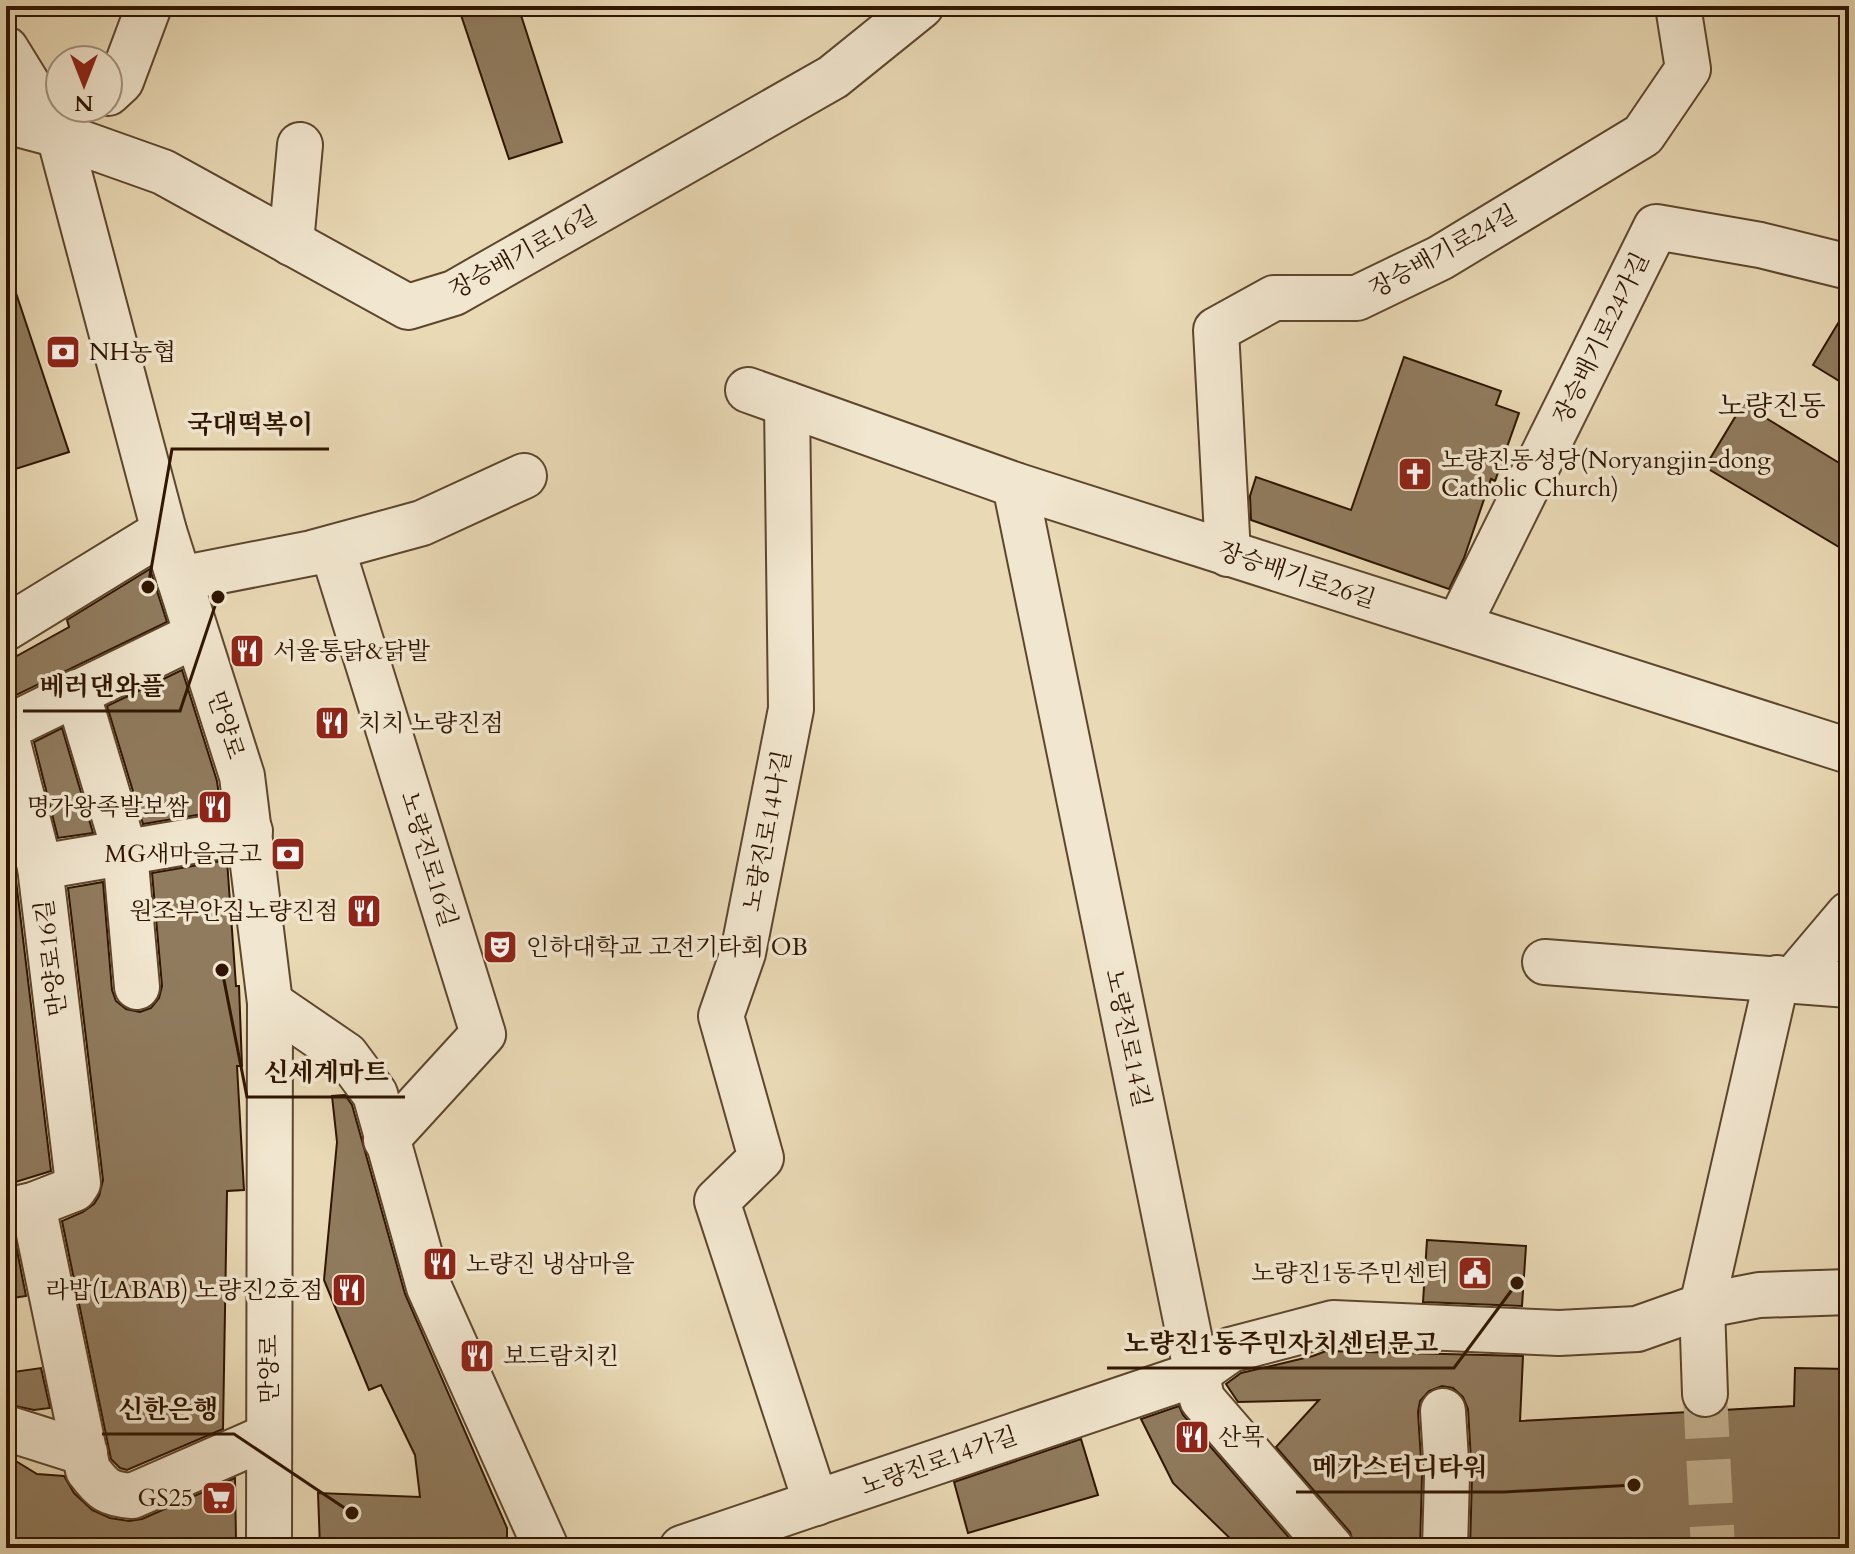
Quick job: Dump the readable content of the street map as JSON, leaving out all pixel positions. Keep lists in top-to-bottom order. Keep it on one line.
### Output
{"streets":{"street":["장승배기로24길","장승배기로16길","장승배기로24가길","장승배기로26길","만양로","노량진로14나길","노량진로16길","만양로16길","노량진로14길","노량진로14가길"]},"crossings":[["장승배기로24길","장승배기로26길"],["장승배기로24가길","장승배기로26길"],["장승배기로26길","노량진로14나길"],["장승배기로26길","노량진로14길"],["만양로","만양로16길"],["노량진로14나길","노량진로14가길"],["노량진로14길","노량진로14가길"]],"districts":["노량진동"],"places":{"bank":["NH농협","MG새마을금고"],"church":["노량진동성당(Noryangjin-dong Catholic Church)"],"other":["국대떡복이","베러댄와플","신세계마트","노량진1동주민자치센터문고","메가스터디타워","신한은행"],"restaurant":["서울통닭&닭발","치치 노량진점","명가왕족발보쌈","원조부안집노량진점","노량진 냉삼마을","라밥(LABAB) 노량진2호점","보드람치킨","산목"],"theatre":["인하대학교 고전기타회 OB"],"public building":["노량진1동주민센터"],"supermarket":["GS25"]},"north":"bottom"}
